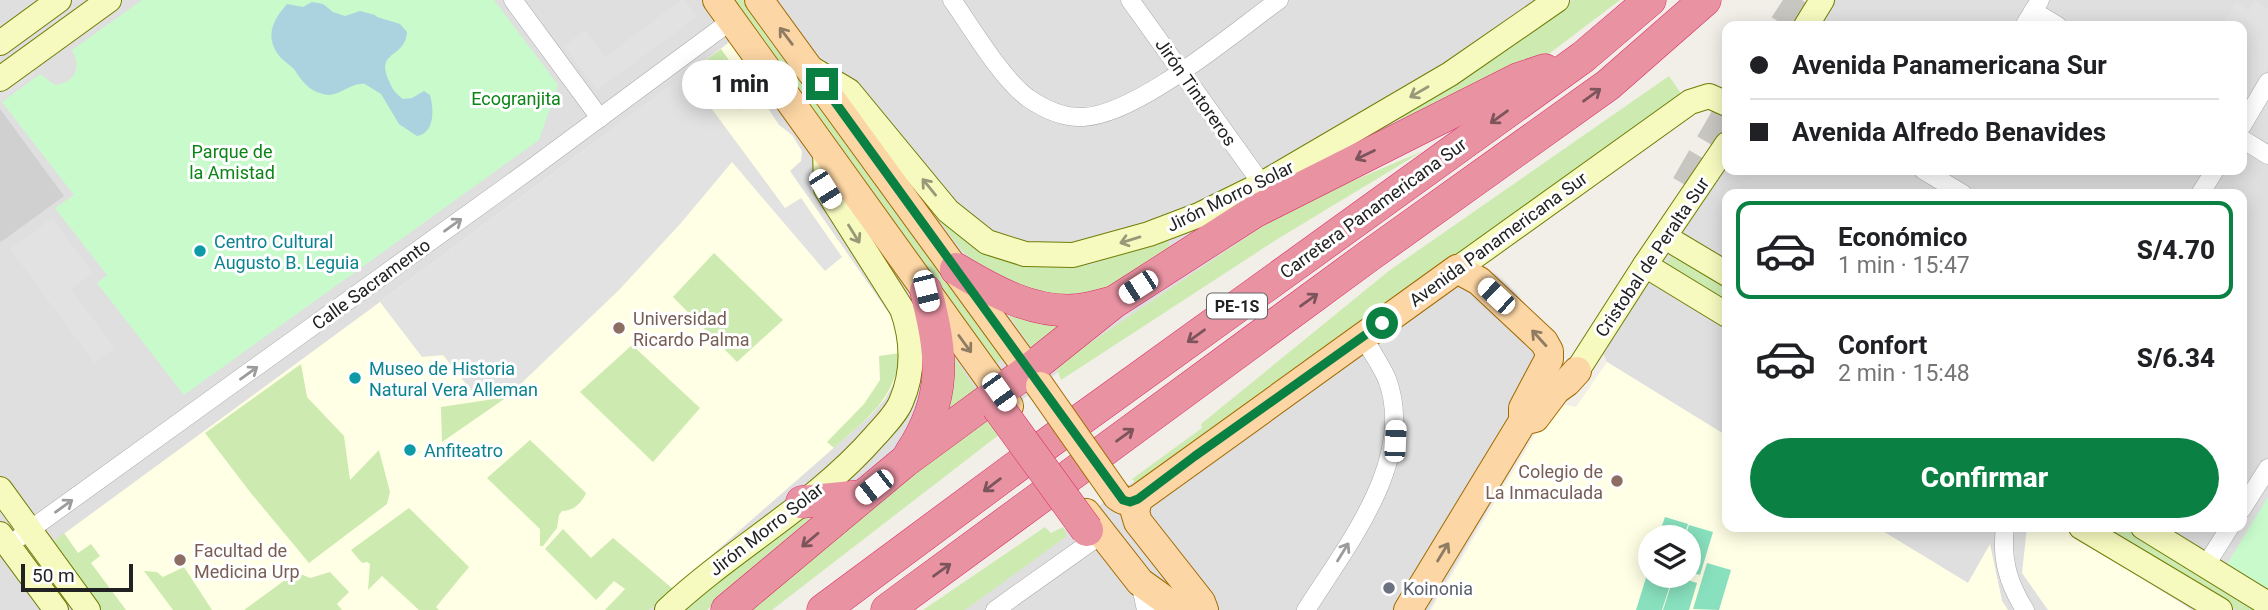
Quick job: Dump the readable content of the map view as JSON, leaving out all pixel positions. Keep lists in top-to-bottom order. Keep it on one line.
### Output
{"streets":{"highway":["Carretera Panamericana Sur","PE-1S"],"main road":["Avenida Panamericana Sur"],"street":["Jirón Tintoreros","Jirón Morro Solar","Cristobal de Peralta Sur","Calle Sacramento"]},"crossings":[["Jirón Tintoreros","Jirón Morro Solar"]],"one_way":["Calle Sacramento"],"parks":["Ecogranjita","Parque de la Amistad"],"places":["Centro Cultural Augusto B. Leguia","Universidad Ricardo Palma","Museo de Historia Natural Vera Alleman","Anfiteatro","Colegio de La Inmaculada","Facultad de Medicina Urp","Koinonia"],"scale_bar":"50 m","page":{"banner":["Avenida Panamericana Sur","Avenida Alfredo Benavides"],"bubble":"1 min","list":[{"name":"Económico","note":"1 min · 15:47","value":"S/4.70"},{"name":"Confort","note":"2 min · 15:48","value":"S/6.34"}],"buttons":"Confirmar","scale":"50 m"}}
